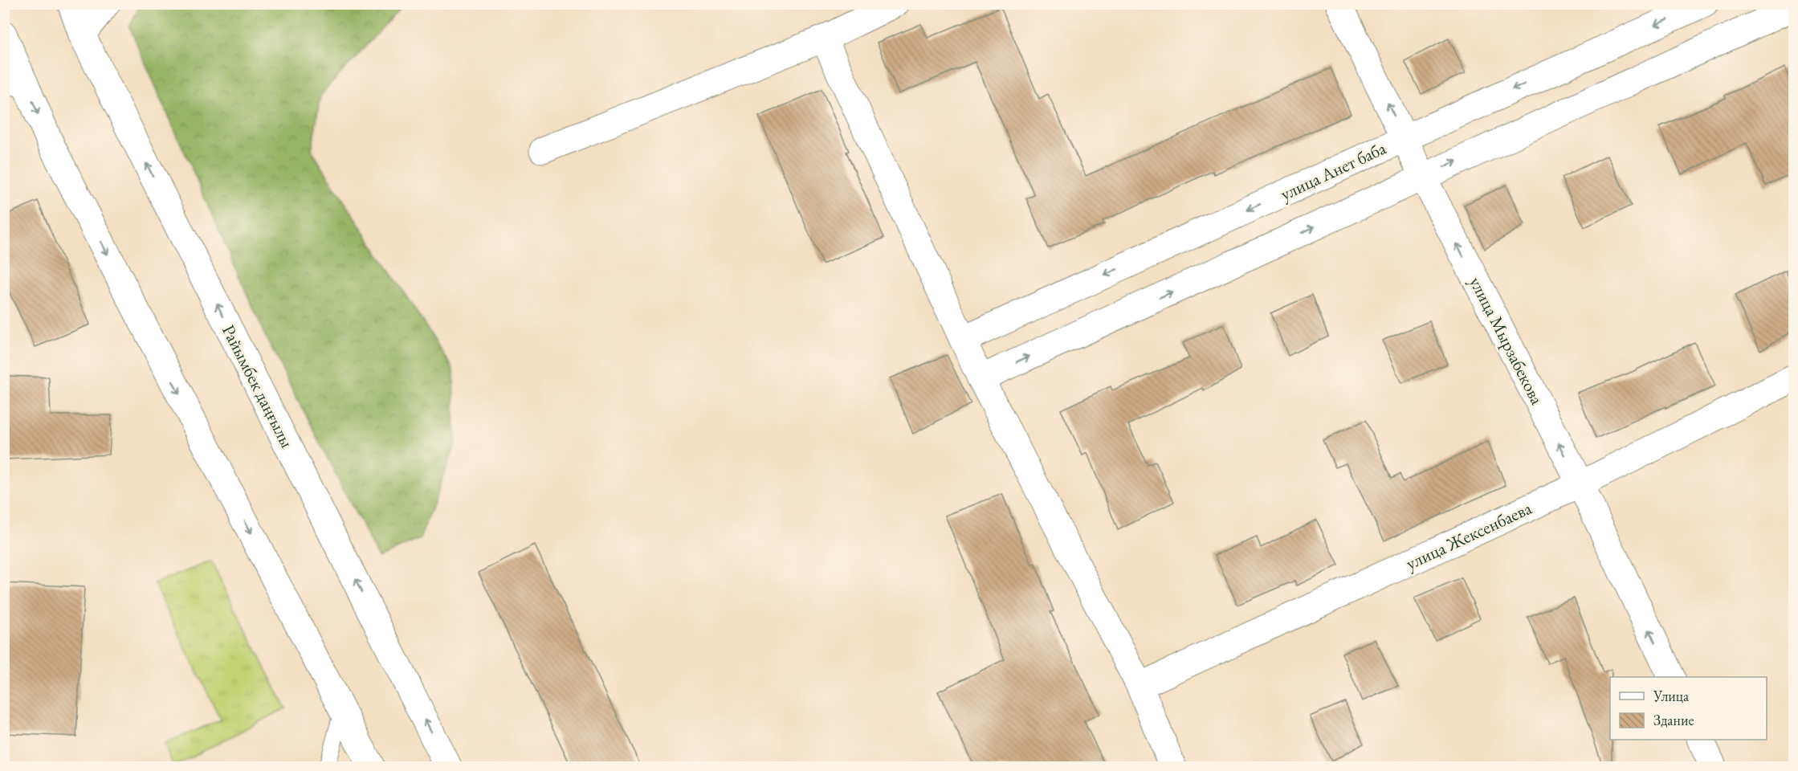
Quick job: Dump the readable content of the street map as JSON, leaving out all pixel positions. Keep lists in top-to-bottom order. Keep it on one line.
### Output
{"streets":{"main road":["улица Анет баба","улица Мырзабекова","Райымбек даңғылы","улица Жексенбаева"]},"crossings":[["улица Анет баба","улица Мырзабекова"],["улица Мырзабекова","улица Жексенбаева"]],"one_way":["улица Мырзабекова"],"legend":["Улица","Здание"]}
